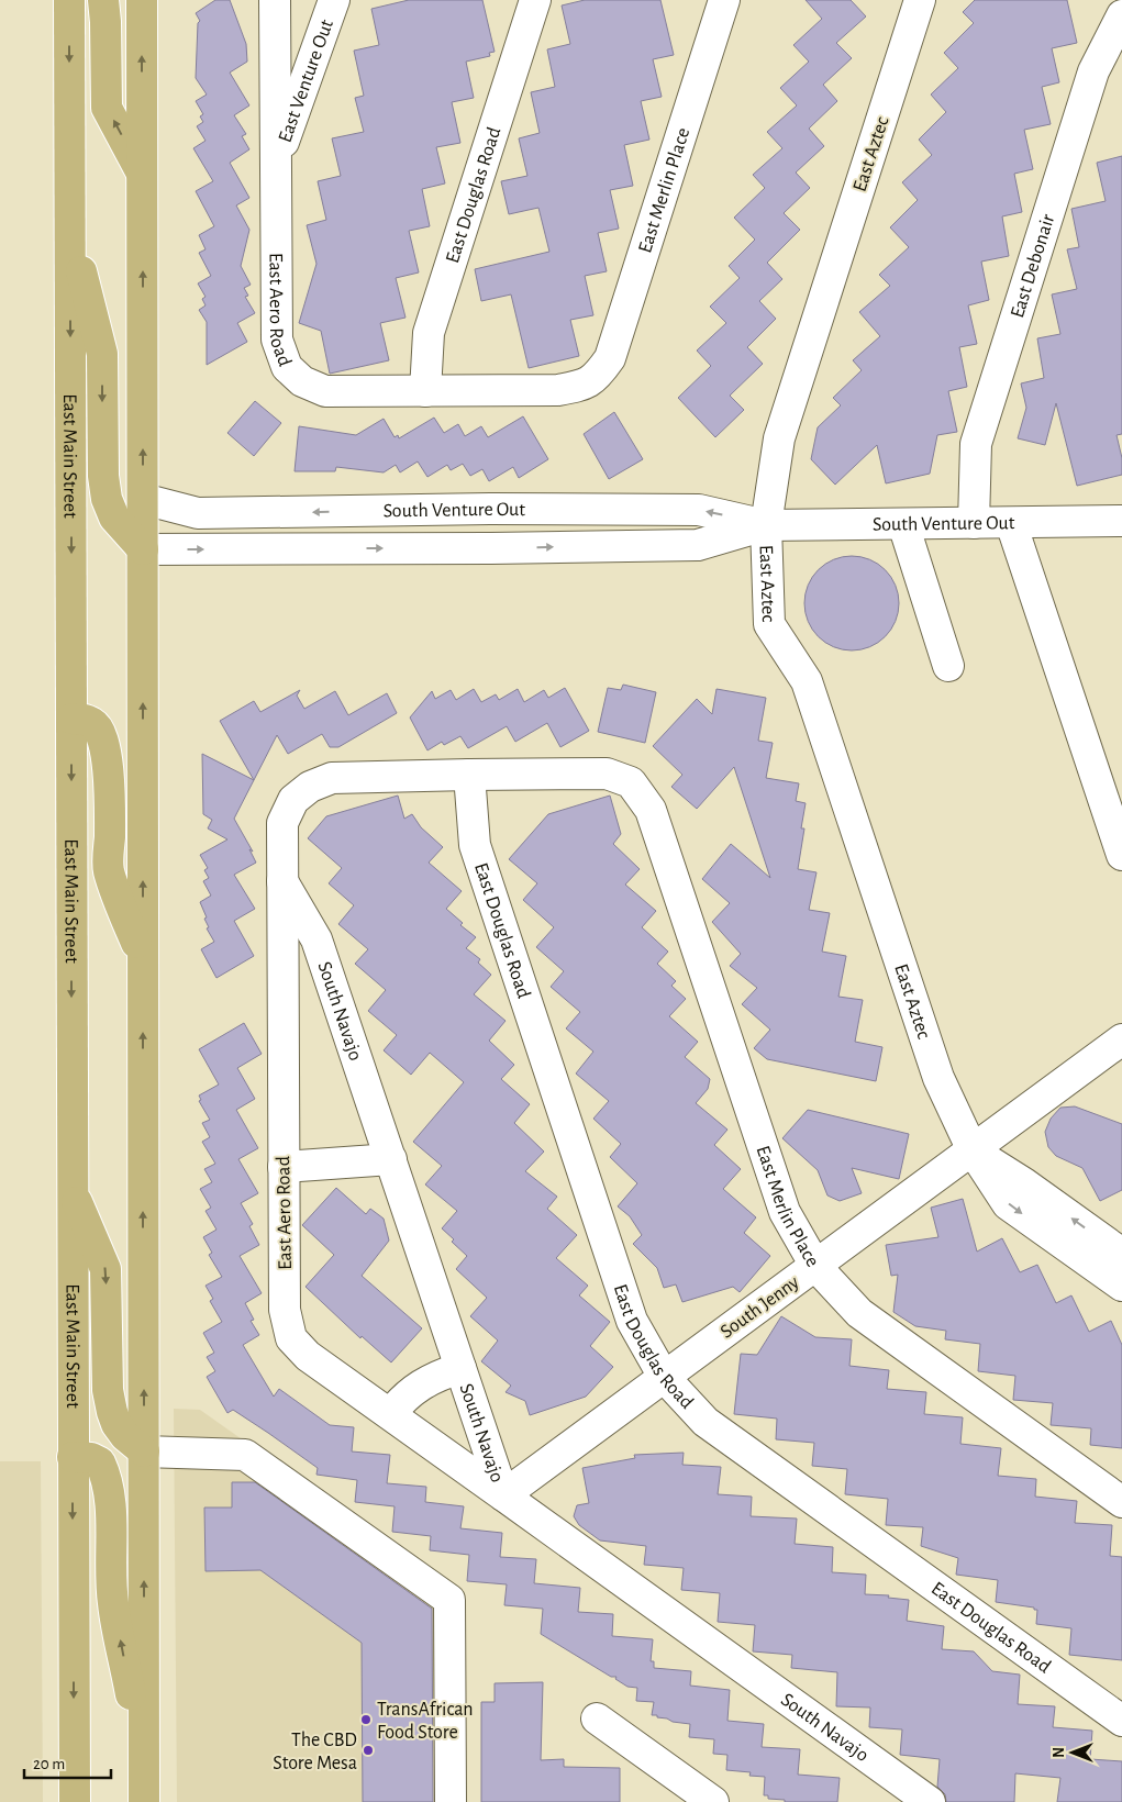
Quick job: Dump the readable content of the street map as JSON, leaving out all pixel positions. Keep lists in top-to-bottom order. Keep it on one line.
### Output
{"streets":{"main road":["East Main Street"],"lane":["East Venture Out","East Aztec","East Merlin Place","East Douglas Road","East Debonair","East Aero Road","South Venture Out","South Navajo","South Jenny"]},"crossings":[["East Venture Out","East Aero Road"],["East Aztec","South Venture Out"],["East Aztec","South Jenny"],["East Merlin Place","East Douglas Road"],["East Merlin Place","East Aero Road"],["East Merlin Place","South Jenny"],["East Douglas Road","East Aero Road"],["East Douglas Road","South Jenny"],["East Debonair","South Venture Out"],["East Aero Road","South Navajo"],["East Aero Road","South Jenny"],["South Navajo","South Jenny"]],"places":["TransAfrican Food Store","The CBD Store Mesa"],"scale_bar":"20 m","north":"left"}
